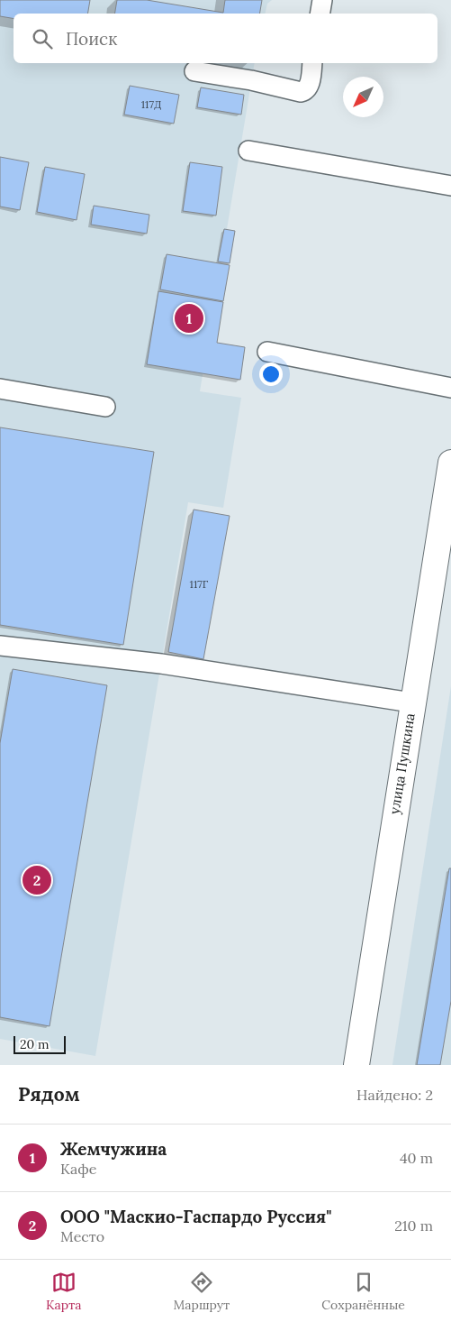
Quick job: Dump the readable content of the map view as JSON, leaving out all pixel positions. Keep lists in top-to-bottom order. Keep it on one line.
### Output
{"streets":{"main road":["улица Пушкина"]},"house_numbers":["117Д","117Г"],"scale_bar":"20 m","north":"bottom left","page":{"search":"Поиск","pins":["1","2"],"scale":"20 m","heading":["Рядом","Найдено: 2"],"list":[{"mark":"1","name":"Жемчужина","note":"Кафе","value":"40 m"},{"mark":"2","name":"ООО \"Маскио-Гаспардо Руссия\"","note":"Место","value":"210 m"}],"nav":["Карта","Маршрут","Сохранённые"]}}
